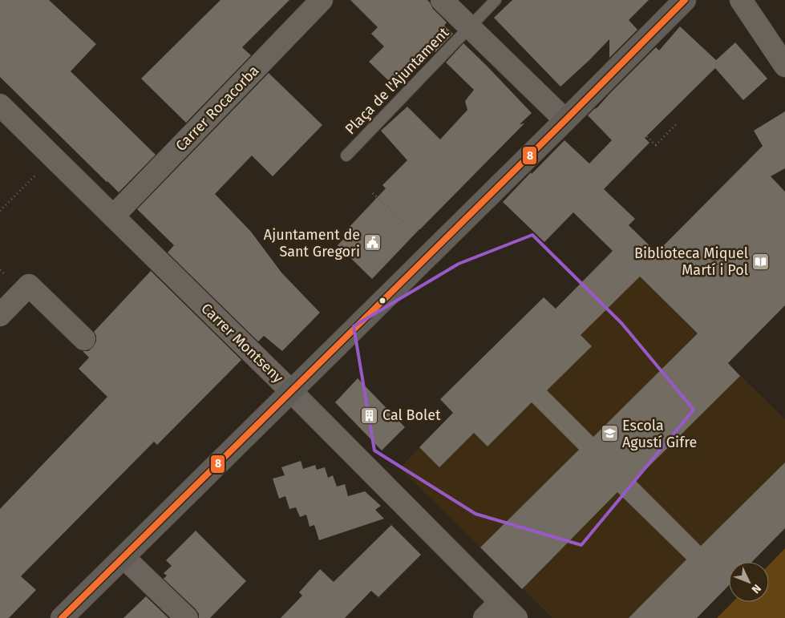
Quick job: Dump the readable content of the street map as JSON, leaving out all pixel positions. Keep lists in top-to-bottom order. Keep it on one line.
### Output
{"streets":{"street":["Carrer Rocacorba","Carrer Montseny"],"lane":["Plaça de l'Ajuntament"]},"crossings":[["Carrer Rocacorba","Carrer Montseny"]],"places":{"public building":["Ajuntament de Sant Gregori"],"library":["Biblioteca Miquel Martí i Pol"],"building":["Cal Bolet"],"school or university":["Escola Agustí Gifre"]},"lines":["transit line 8"],"north":"bottom right"}
